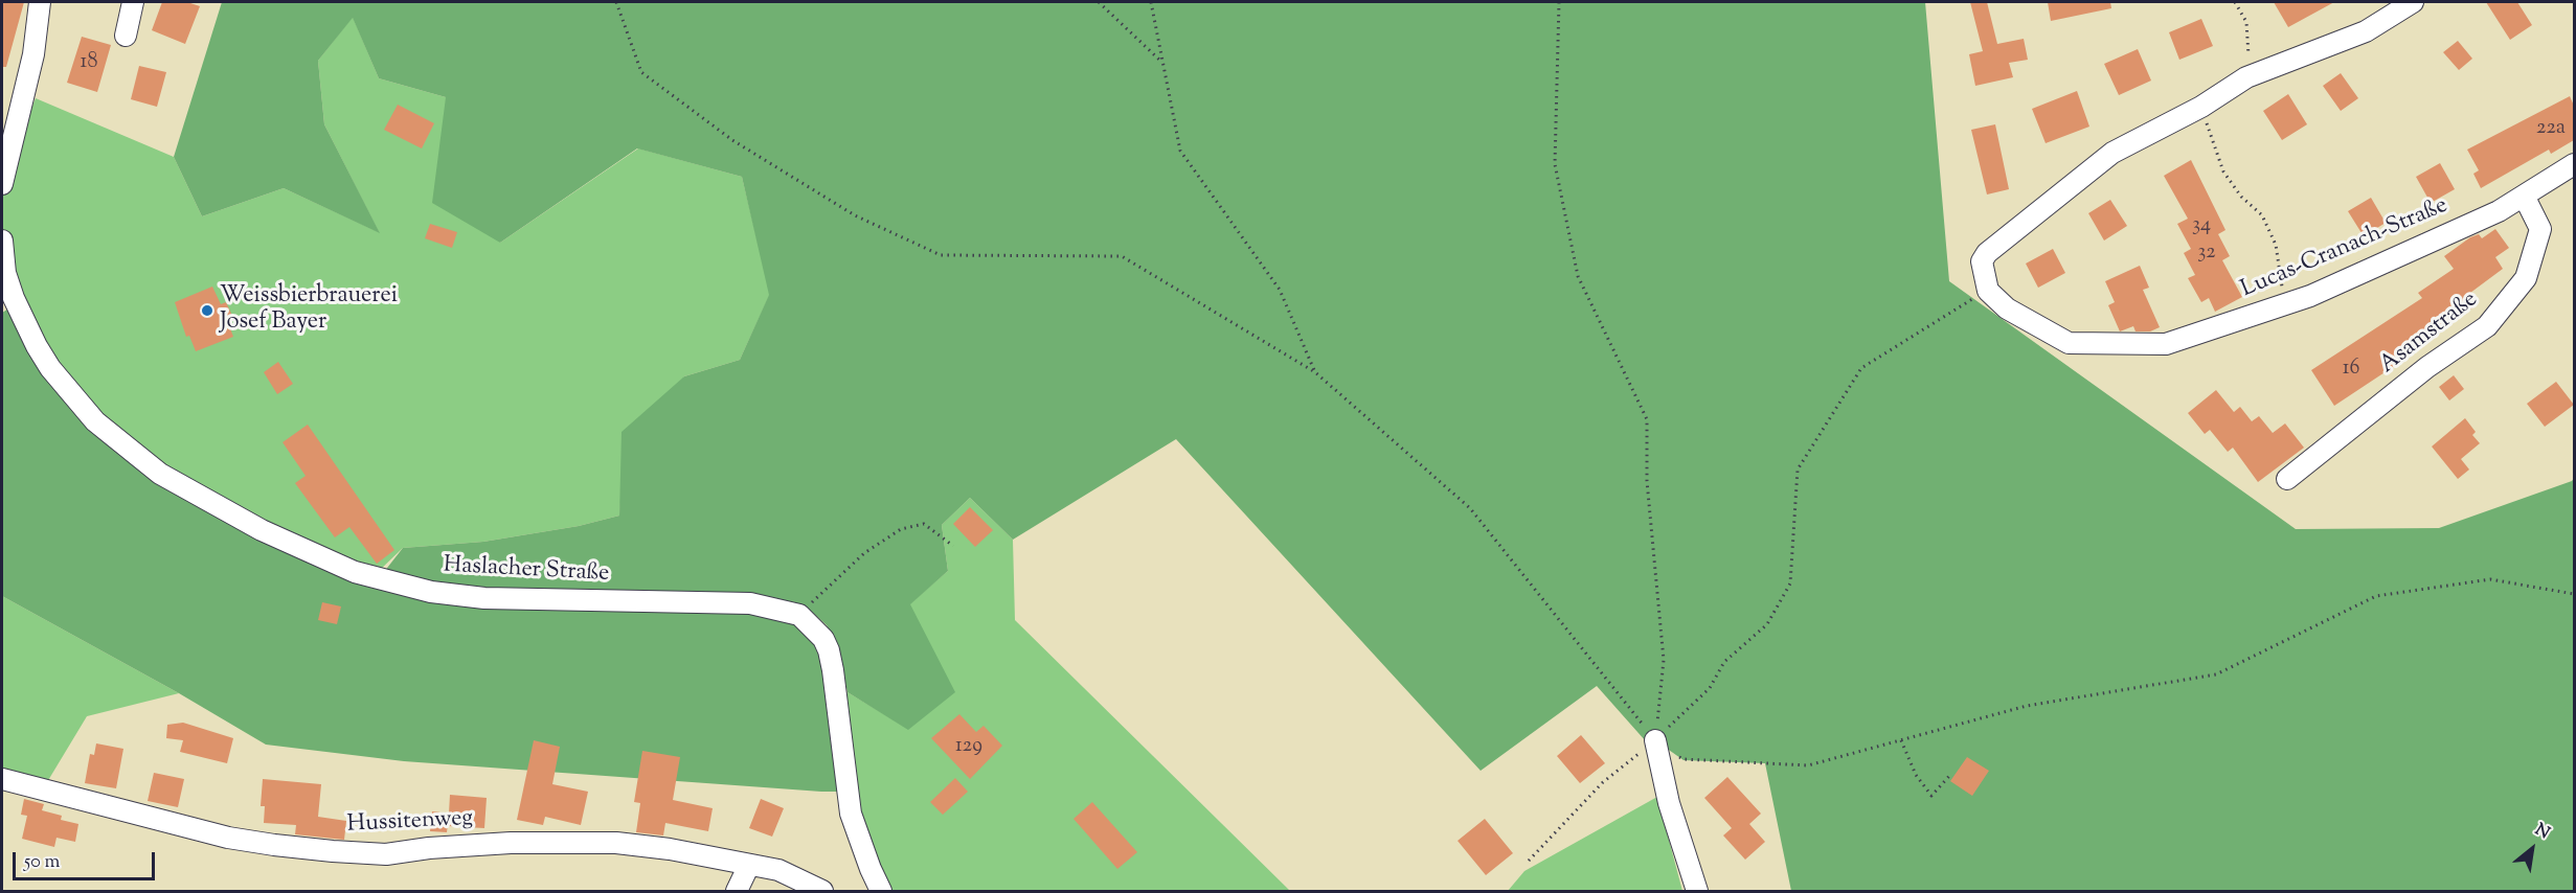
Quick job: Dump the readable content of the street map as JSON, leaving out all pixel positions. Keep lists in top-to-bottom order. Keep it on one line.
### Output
{"streets":{"street":["Lucas-Cranach-Straße","Asamstraße","Haslacher Straße","Hussitenweg"]},"crossings":[["Lucas-Cranach-Straße","Asamstraße"]],"places":["Weissbierbrauerei Josef Bayer"],"house_numbers":["18","22a","34","32","16","129"],"scale_bar":"50 m","north":"top right"}
